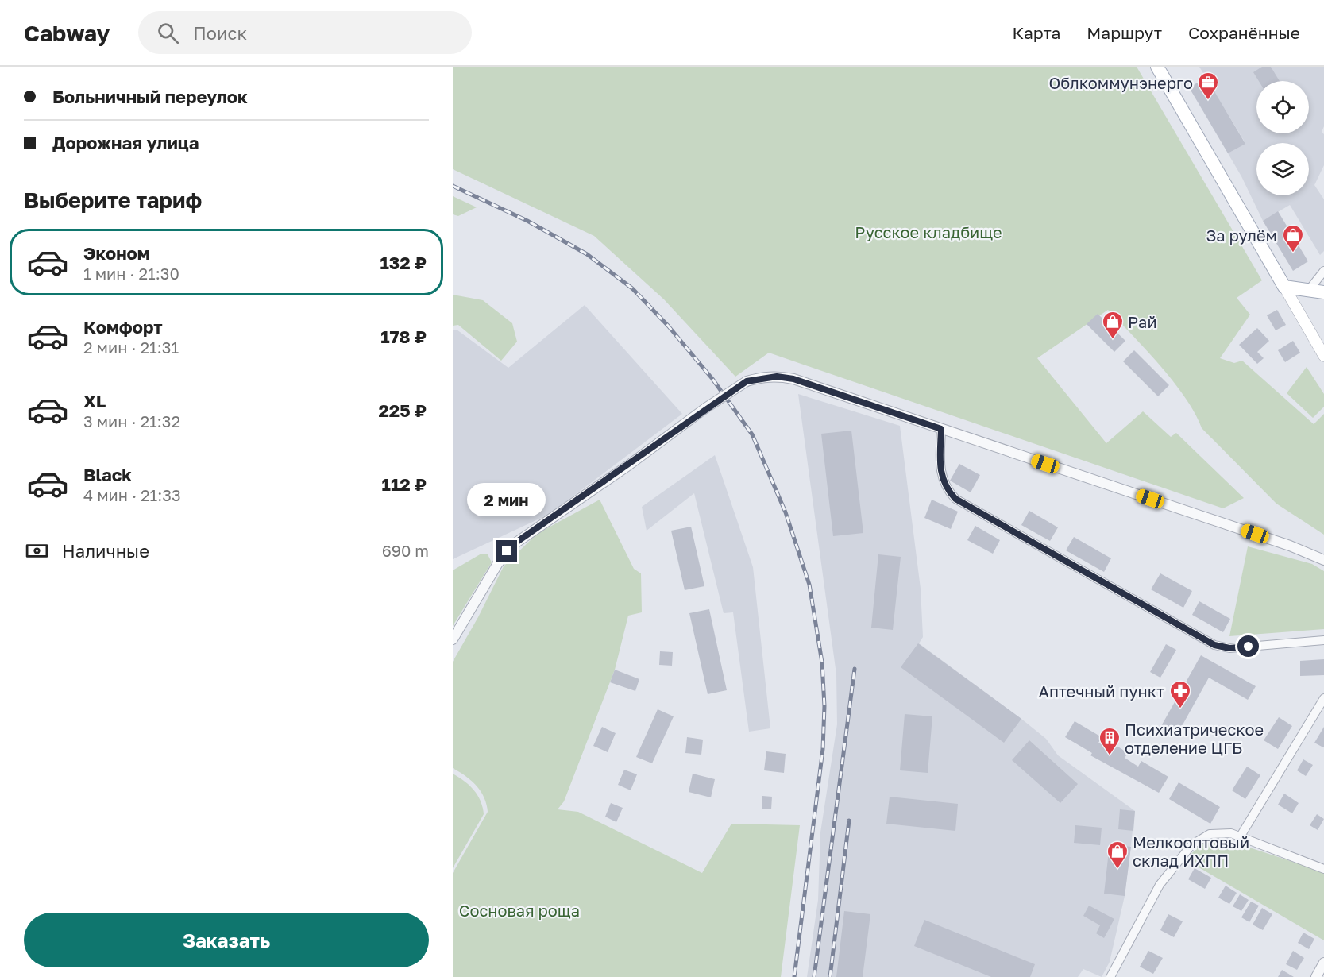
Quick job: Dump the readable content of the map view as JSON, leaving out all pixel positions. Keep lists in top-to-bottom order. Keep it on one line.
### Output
{"parks":["Русское кладбище","Сосновая роща"],"places":{"office":["Облкоммунэнерго"],"shop":["За рулём","Рай","Мелкооптовый склад ИХПП"],"pharmacy":["Аптечный пункт"],"building":["Психиатрическое отделение ЦГБ"]},"page":{"header":"Cabway","search":"Поиск","nav":["Карта","Маршрут","Сохранённые"],"banner":["Больничный переулок","Дорожная улица"],"heading":"Выберите тариф","list":[{"name":"Эконом","note":"1 мин · 21:30","value":"132 ₽"},{"name":"Комфорт","note":"2 мин · 21:31","value":"178 ₽"},{"name":"XL","note":"3 мин · 21:32","value":"225 ₽"},{"name":"Black","note":"4 мин · 21:33","value":"112 ₽"}],"bubble":"2 мин","pay":["Наличные","690 m"],"buttons":"Заказать"}}
